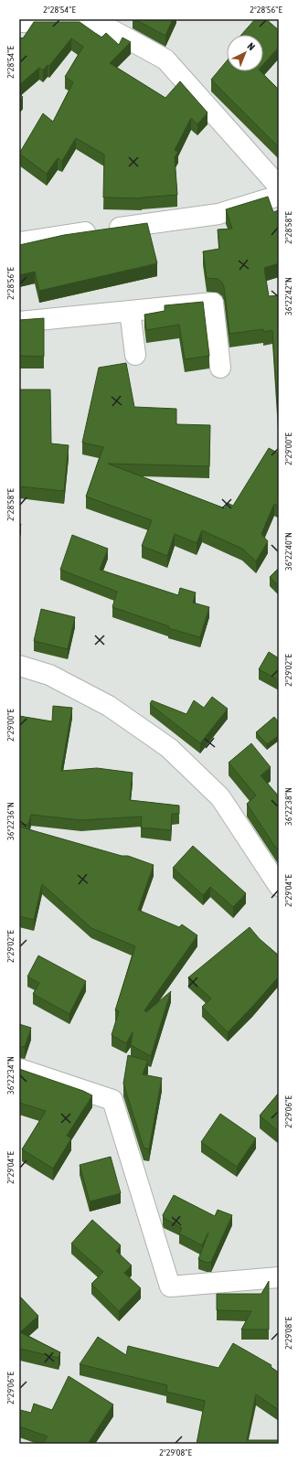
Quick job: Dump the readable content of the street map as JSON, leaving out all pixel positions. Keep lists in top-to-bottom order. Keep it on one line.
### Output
{"north":"top right","coordinates":["2°28'54\"E","2°28'56\"E","2°28'58\"E","36°22'42\"N","2°29'00\"E","36°22'40\"N","2°29'02\"E","36°22'38\"N","36°22'36\"N","2°29'04\"E","36°22'34\"N","2°29'06\"E","2°29'08\"E"]}
